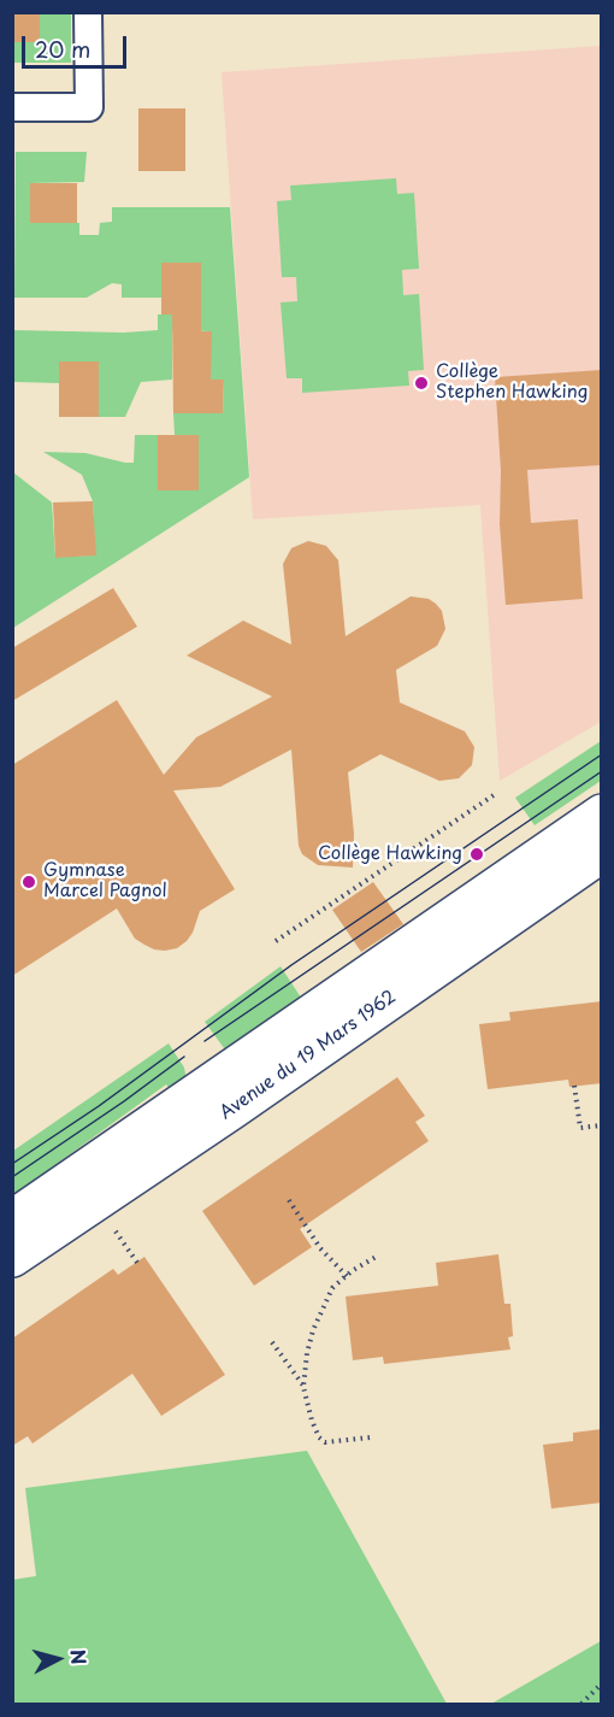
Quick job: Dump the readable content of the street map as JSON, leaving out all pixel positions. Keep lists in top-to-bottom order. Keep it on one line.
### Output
{"streets":{"street":["Avenue du 19 Mars 1962"]},"places":["Collège Stephen Hawking","Collège Hawking","Gymnase Marcel Pagnol"],"scale_bar":"20 m","north":"right"}
